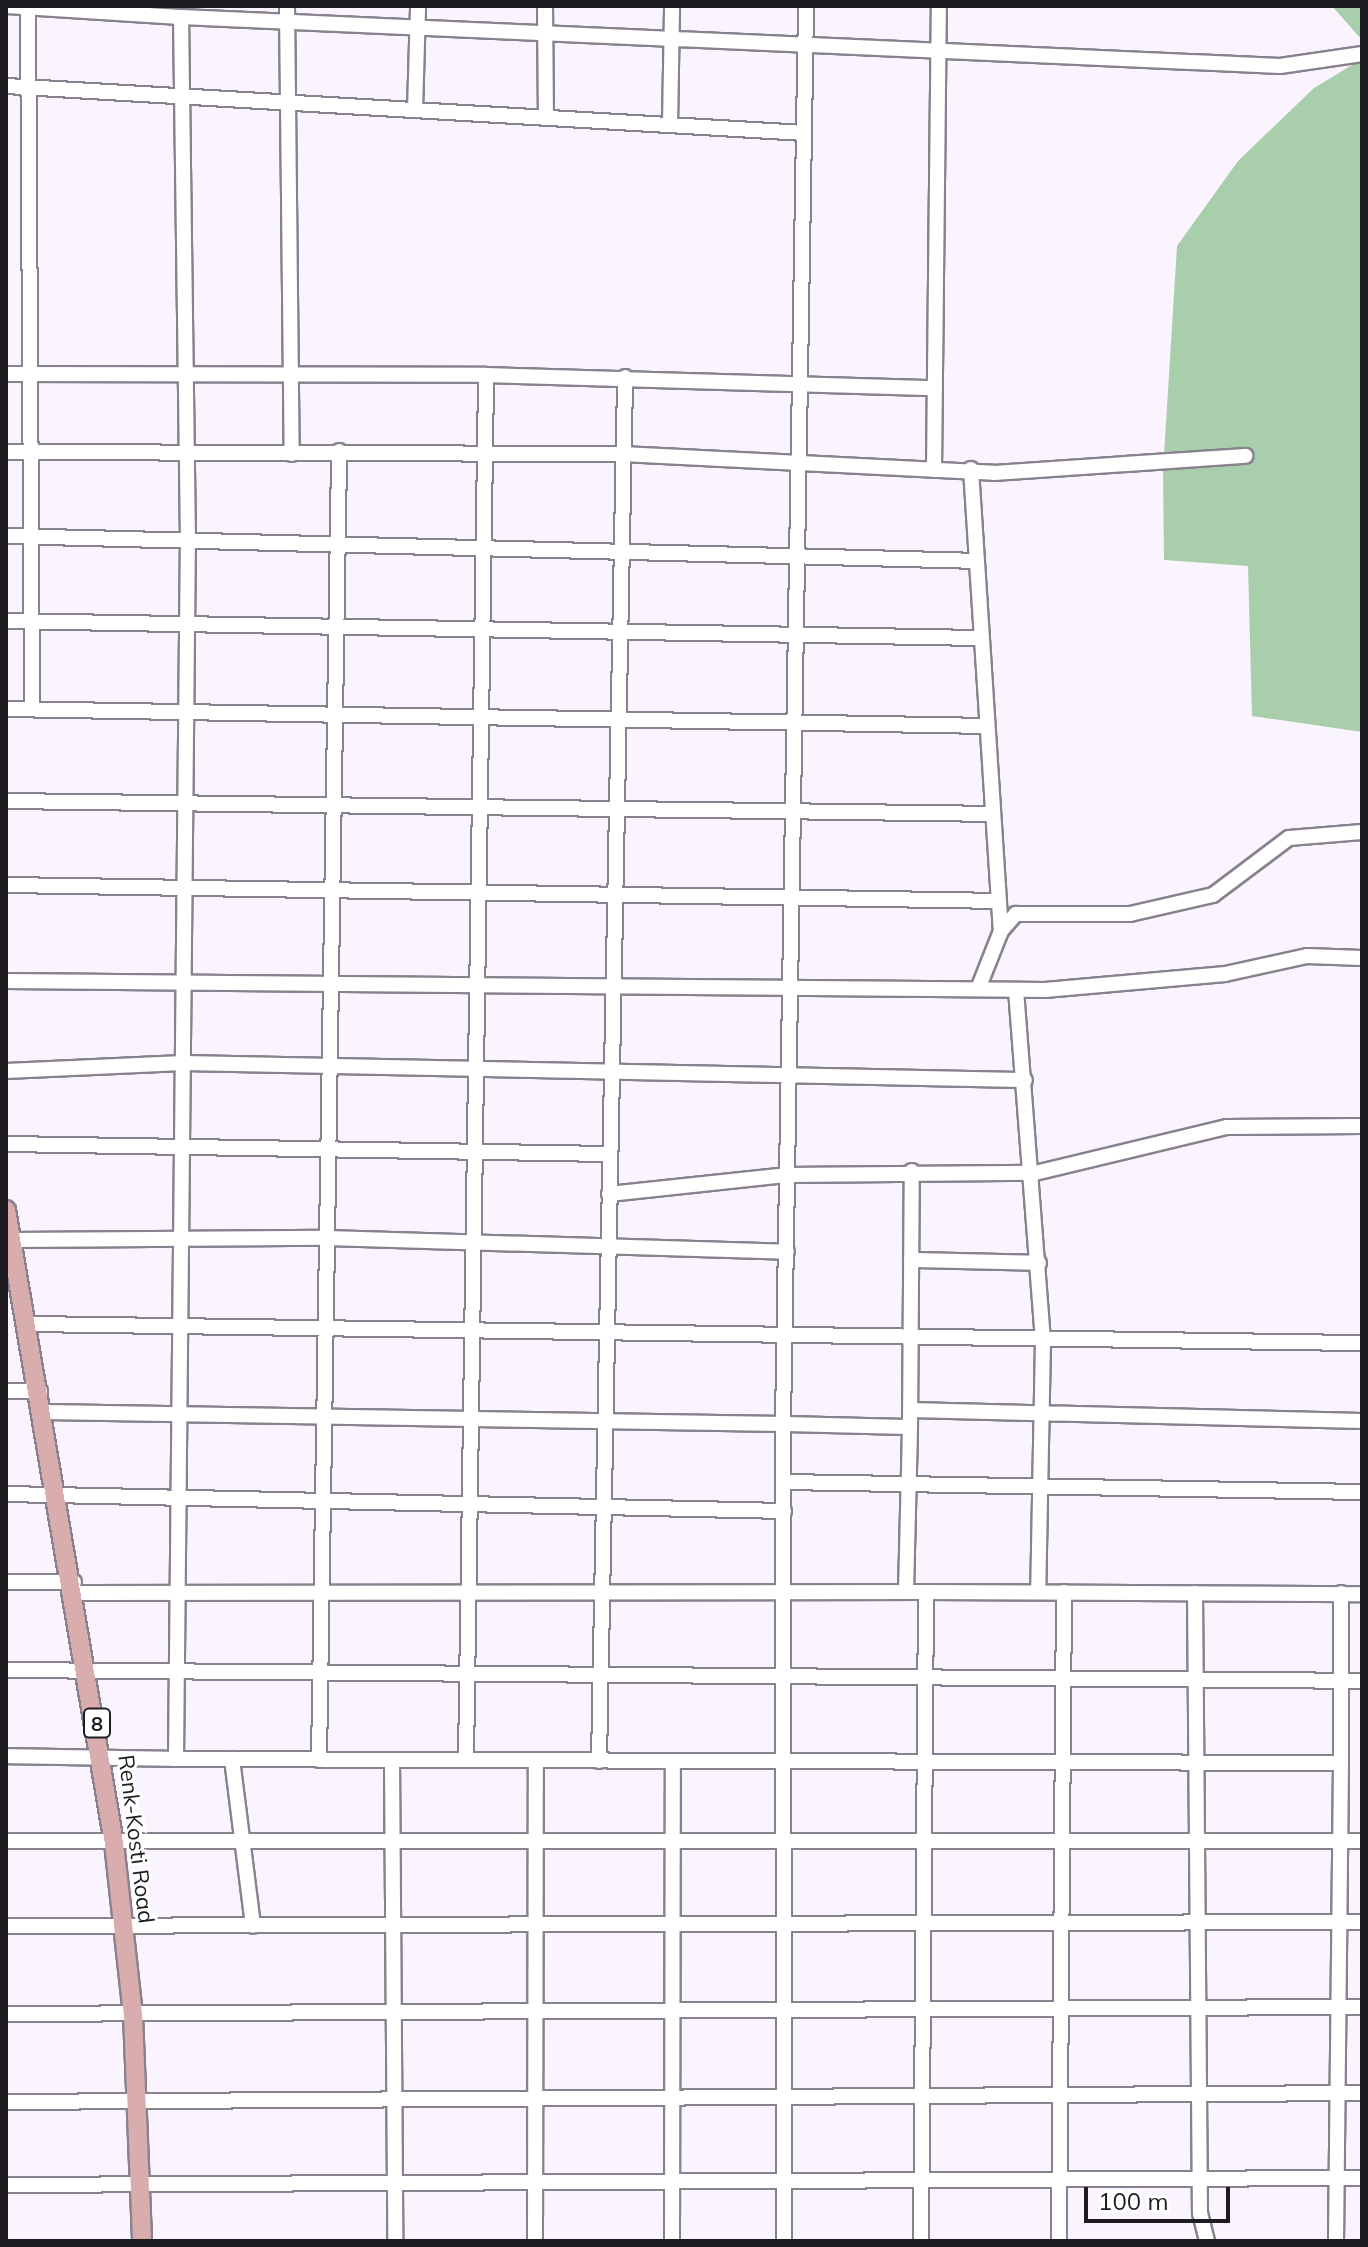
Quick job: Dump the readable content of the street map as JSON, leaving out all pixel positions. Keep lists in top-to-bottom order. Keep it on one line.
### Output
{"streets":{"main road":["8","Renk-Kosti Road"]},"scale_bar":"100 m"}
